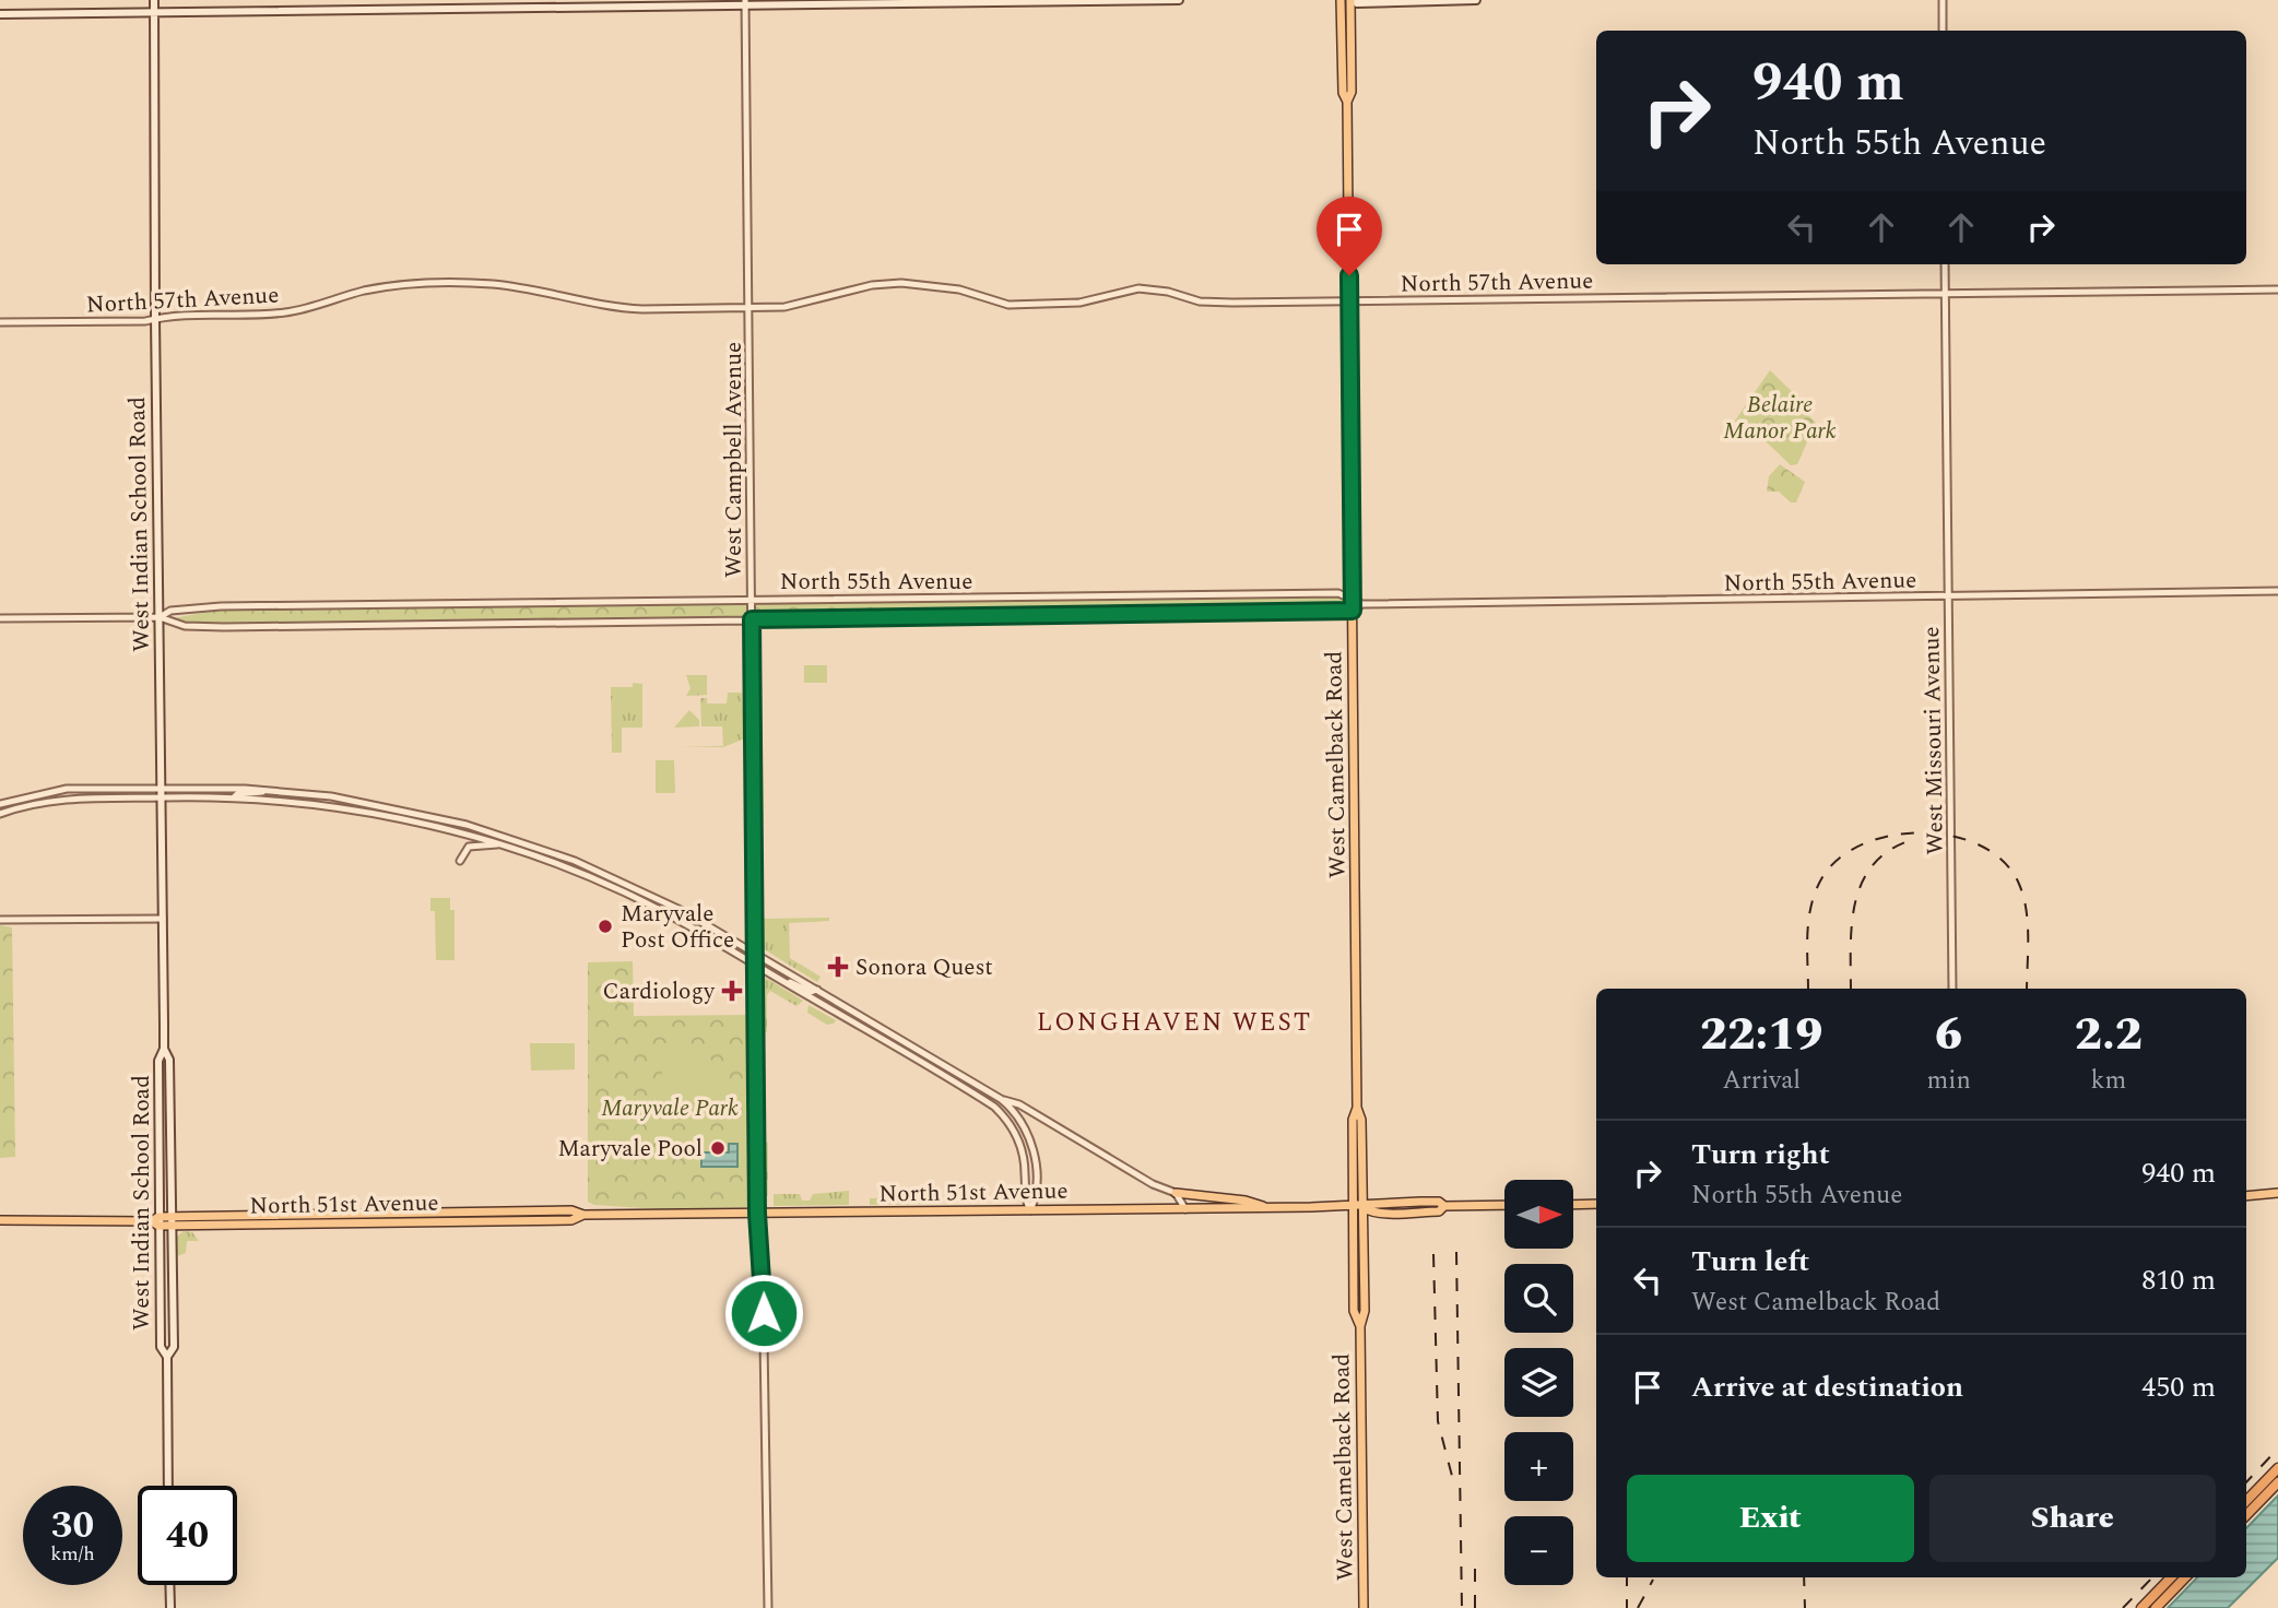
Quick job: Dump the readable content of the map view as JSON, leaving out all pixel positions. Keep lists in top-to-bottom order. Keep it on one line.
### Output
{"streets":{"main road":["West Indian School Road","West Camelback Road","North 51st Avenue"],"street":["North 57th Avenue","West Campbell Avenue","North 55th Avenue","West Missouri Avenue"]},"crossings":[["North 57th Avenue","West Campbell Avenue"],["North 57th Avenue","West Indian School Road"],["North 57th Avenue","West Missouri Avenue"],["North 57th Avenue","West Camelback Road"],["West Campbell Avenue","North 55th Avenue"],["West Campbell Avenue","North 51st Avenue"],["West Indian School Road","North 55th Avenue"],["West Indian School Road","North 51st Avenue"],["North 55th Avenue","West Missouri Avenue"],["North 55th Avenue","West Camelback Road"],["West Camelback Road","North 51st Avenue"]],"districts":["LONGHAVEN WEST"],"parks":["Belaire Manor Park","Maryvale Park"],"places":{"other":["Maryvale Post Office","Maryvale Pool"],"health":["Sonora Quest","Cardiology"]},"north":"right","page":{"turn":["940 m","North 55th Avenue"],"eta":["22:19","Arrival","6","min","2.2","km"],"list":[{"name":"Turn right","note":"North 55th Avenue","value":"940 m"},{"name":"Turn left","note":"West Camelback Road","value":"810 m"},{"name":"Arrive at destination","value":"450 m"}],"map_buttons":["+","−"],"buttons":["Exit","Share"],"speed":"30 km/h","limit":"40"}}
